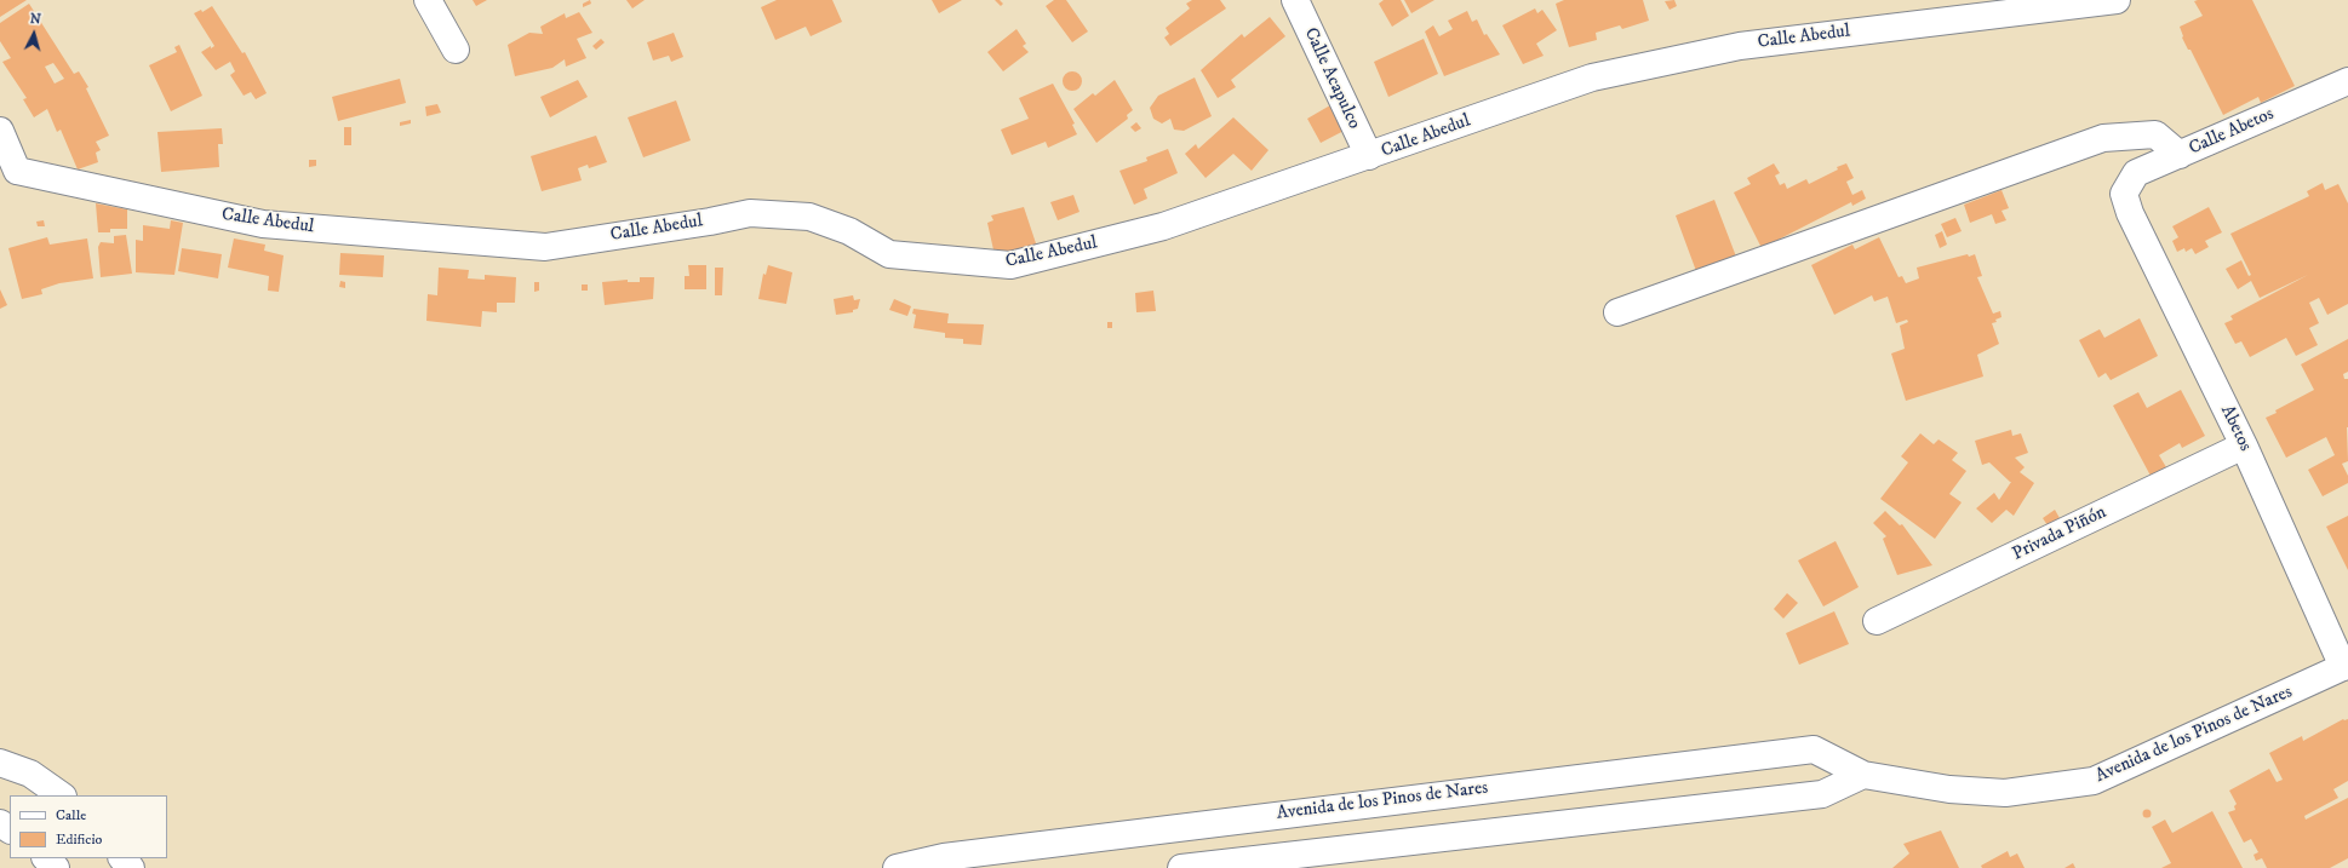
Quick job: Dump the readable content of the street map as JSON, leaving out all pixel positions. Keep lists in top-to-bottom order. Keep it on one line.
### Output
{"streets":{"street":["Calle Abedul","Calle Acapulco","Calle Abetos","Abetos","Privada Piñón","Avenida de los Pinos de Nares"]},"crossings":[["Calle Abedul","Calle Acapulco"],["Calle Abetos","Abetos"],["Abetos","Privada Piñón"],["Abetos","Avenida de los Pinos de Nares"]],"legend":["Calle","Edificio"],"north":"top"}
